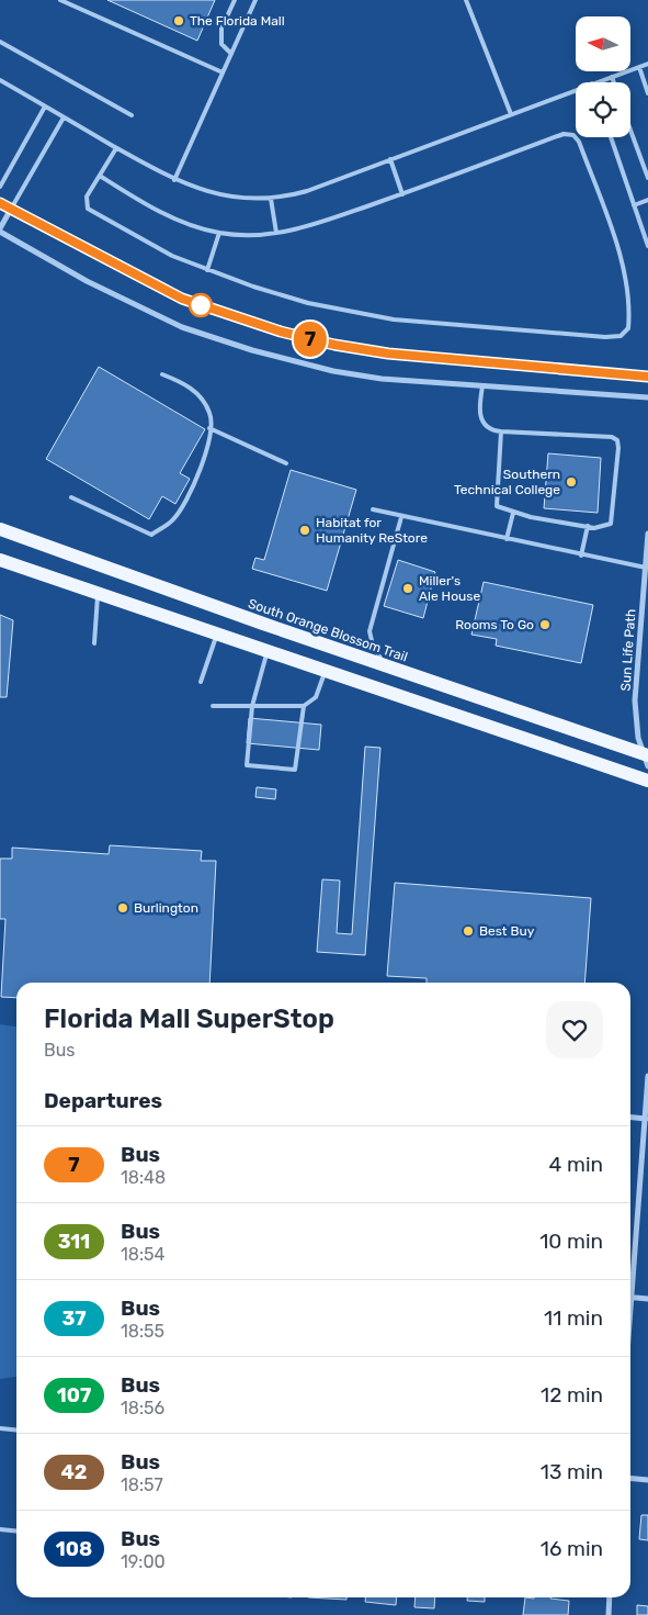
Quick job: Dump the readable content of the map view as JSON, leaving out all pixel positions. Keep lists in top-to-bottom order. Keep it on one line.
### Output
{"streets":{"main road":["South Orange Blossom Trail"],"street":["Sun Life Path"]},"crossings":[["South Orange Blossom Trail","Sun Life Path"]],"places":["The Florida Mall","Southern Technical College","Habitat for Humanity ReStore","Miller's Ale House","Rooms To Go","Burlington","Best Buy"],"lines":["bus line 7"],"north":"left","page":{"on_map":"7","heading":[["Florida Mall SuperStop","Bus"],"Departures"],"list":[{"mark":"7","name":"Bus","note":"18:48","value":"4 min"},{"mark":"311","name":"Bus","note":"18:54","value":"10 min"},{"mark":"37","name":"Bus","note":"18:55","value":"11 min"},{"mark":"107","name":"Bus","note":"18:56","value":"12 min"},{"mark":"42","name":"Bus","note":"18:57","value":"13 min"},{"mark":"108","name":"Bus","note":"19:00","value":"16 min"}]}}
